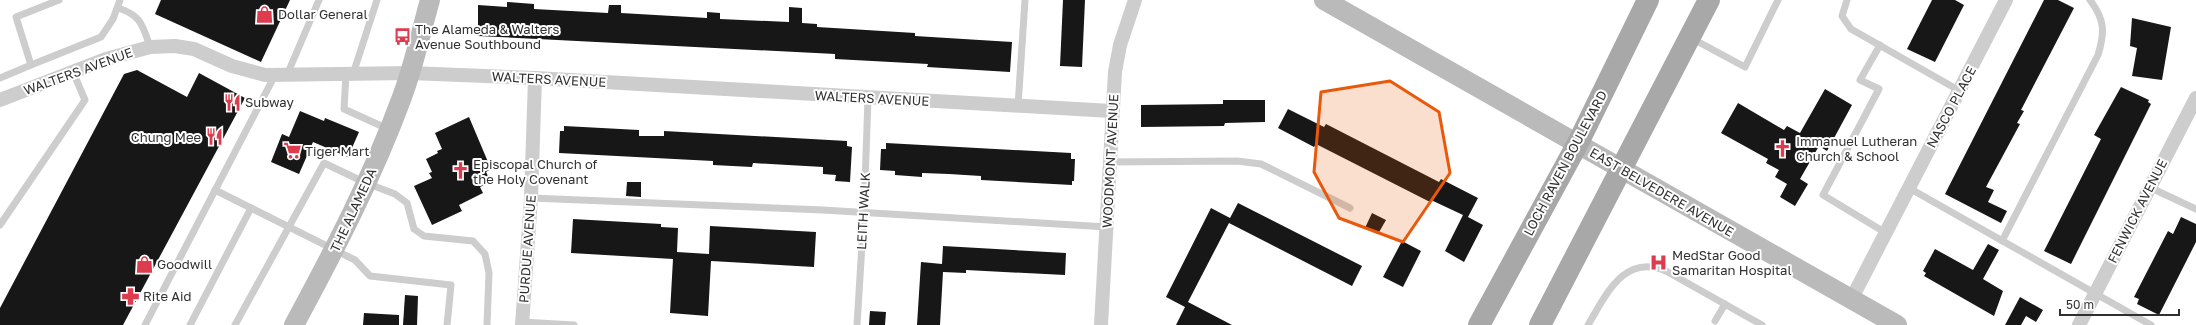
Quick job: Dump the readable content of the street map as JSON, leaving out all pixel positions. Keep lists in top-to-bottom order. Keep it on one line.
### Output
{"streets":{"main road":["LOCH RAVEN BOULEVARD","EAST BELVEDERE AVENUE","THE ALAMEDA"],"street":["WALTERS AVENUE","NASCO PLACE","WOODMONT AVENUE","FENWICK AVENUE","PURDUE AVENUE"],"lane":["LEITH WALK"]},"crossings":[["WALTERS AVENUE","WOODMONT AVENUE"],["WALTERS AVENUE","THE ALAMEDA"],["WALTERS AVENUE","LEITH WALK"],["WALTERS AVENUE","PURDUE AVENUE"],["NASCO PLACE","EAST BELVEDERE AVENUE"],["LOCH RAVEN BOULEVARD","EAST BELVEDERE AVENUE"]],"places":{"shop":["Dollar General","Goodwill"],"bus stop":["The Alameda & Walters Avenue Southbound"],"restaurant":["Subway","Chung Mee"],"church":["Immanuel Lutheran Church & School","Episcopal Church of the Holy Covenant"],"supermarket":["Tiger Mart"],"hospital":["MedStar Good Samaritan Hospital"],"pharmacy":["Rite Aid"]},"scale_bar":"50 m"}
